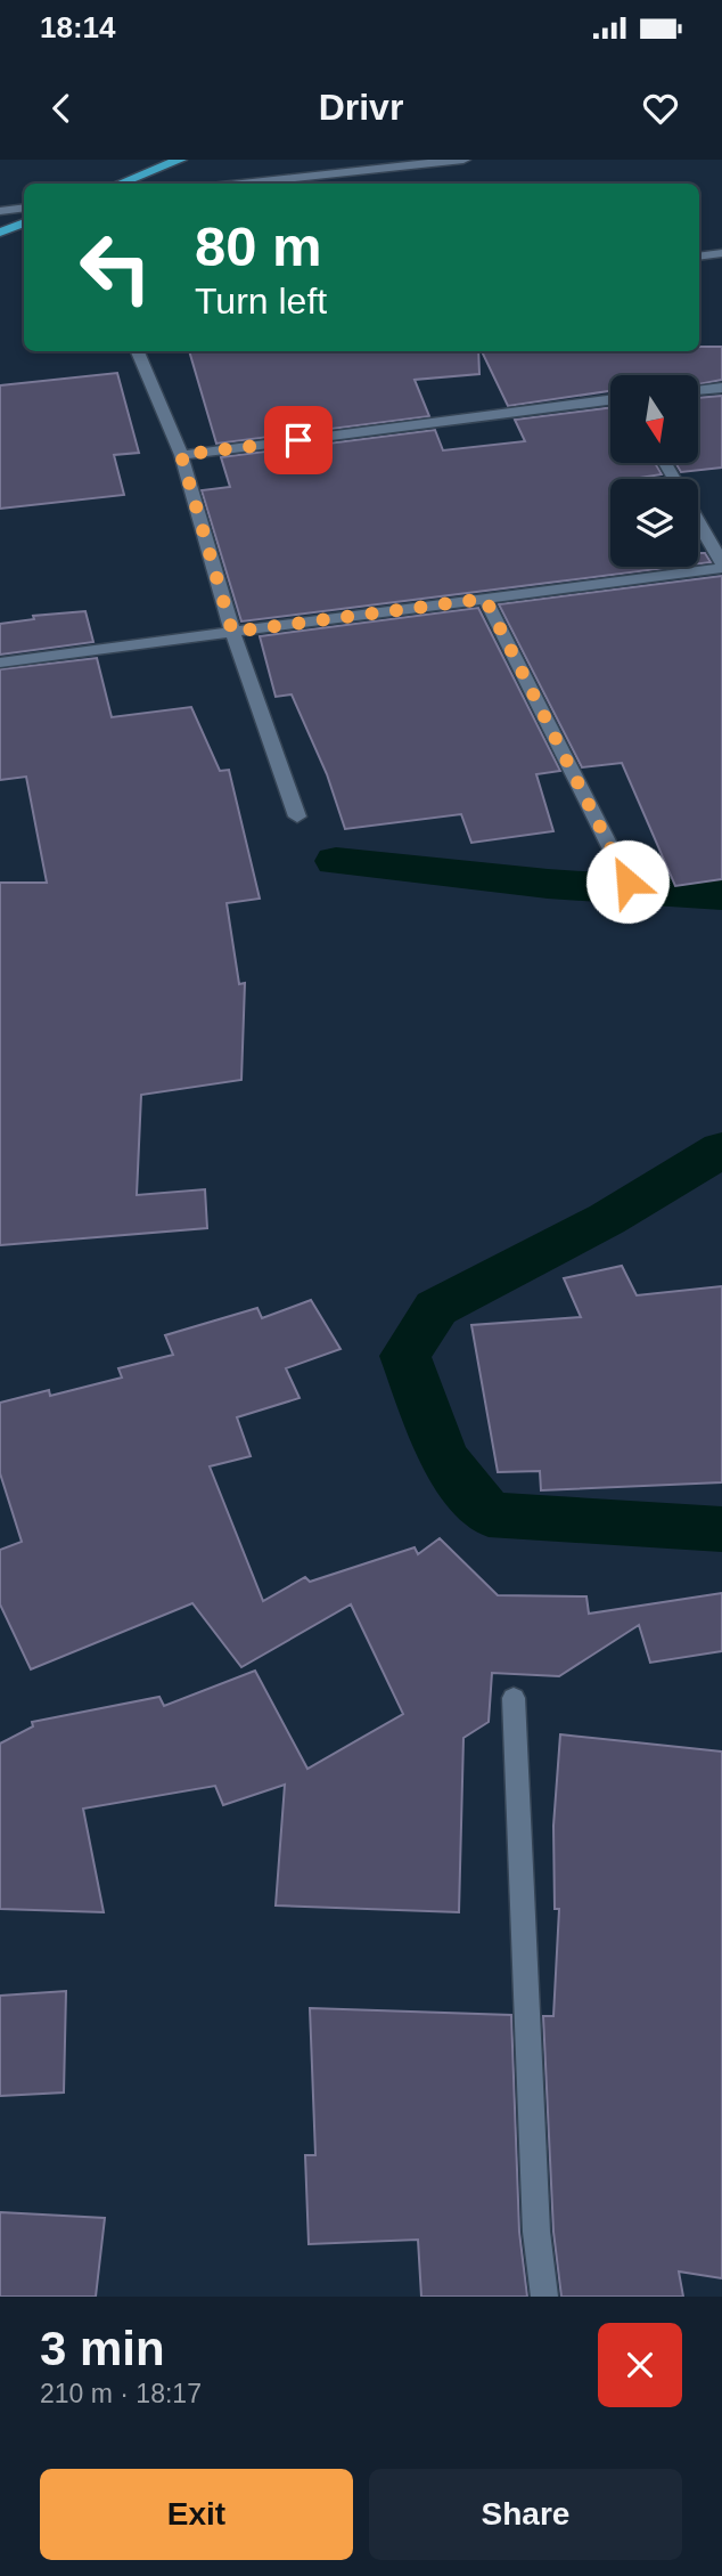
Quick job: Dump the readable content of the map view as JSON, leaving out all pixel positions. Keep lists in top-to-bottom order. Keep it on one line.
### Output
{"north":"bottom","page":{"status":"18:14","header":"Drivr","turn":["80 m","Turn left"],"heading":["3 min","210 m · 18:17"],"buttons":["Exit","Share"]}}
